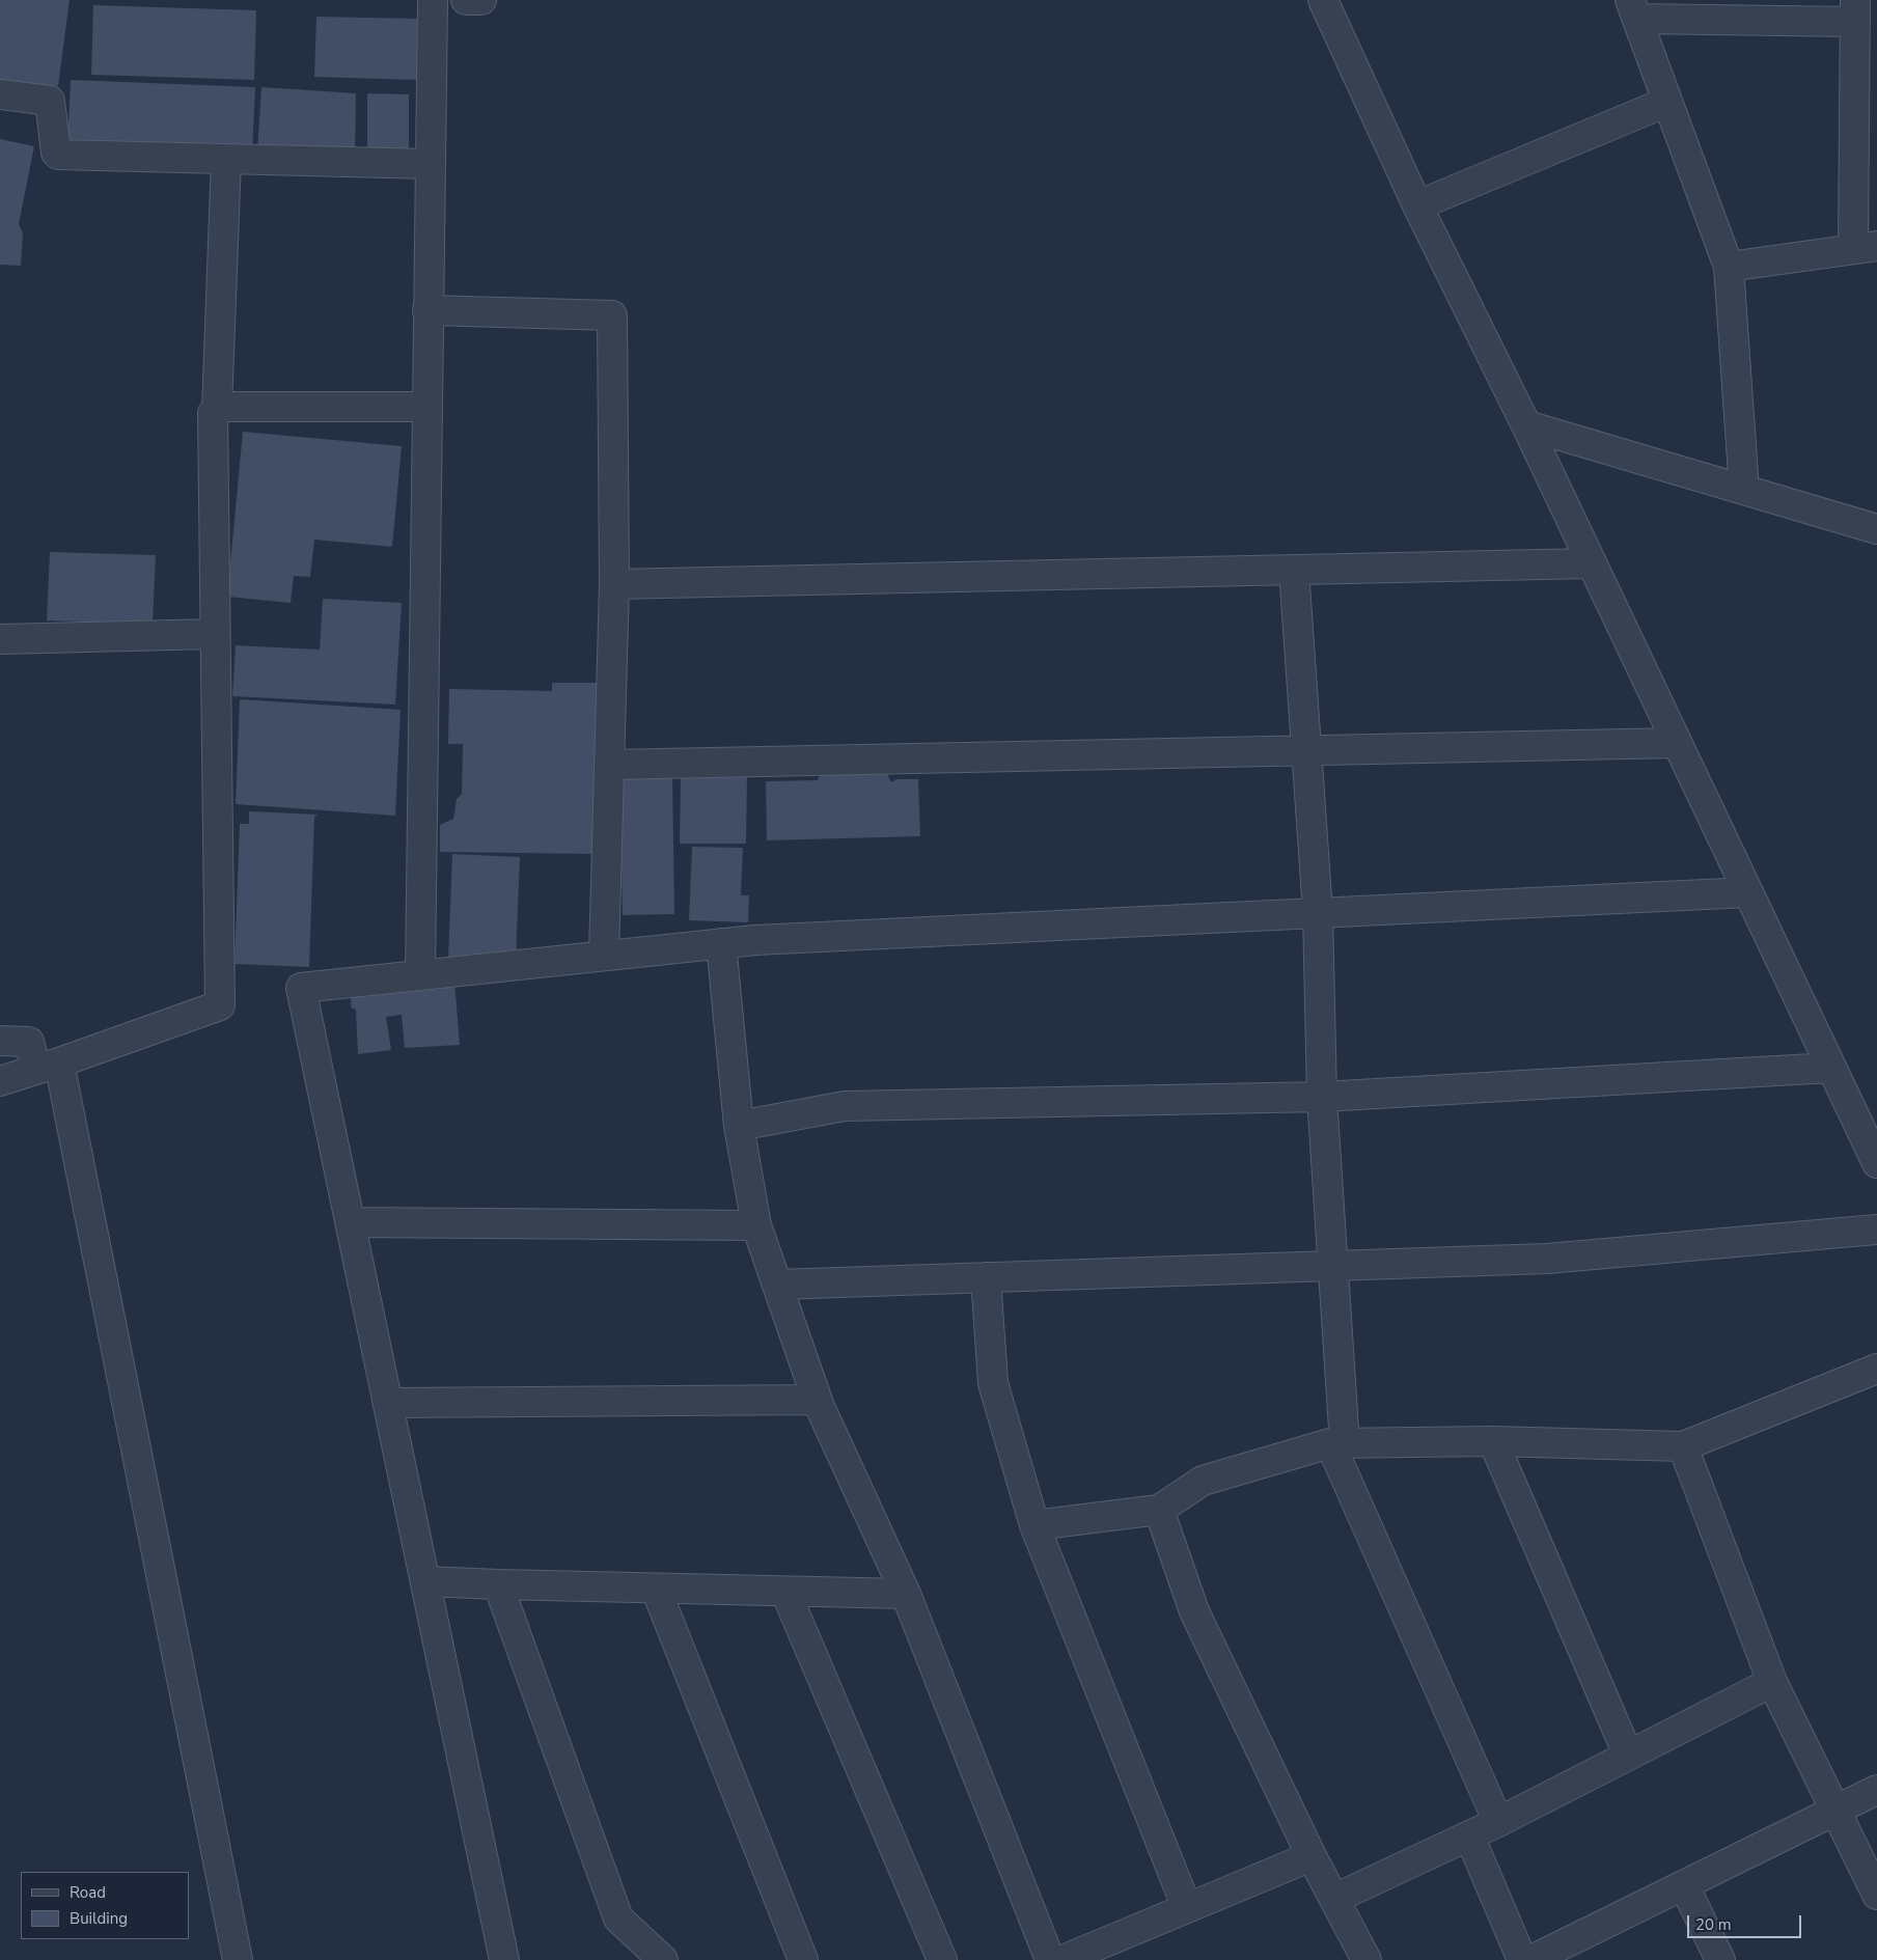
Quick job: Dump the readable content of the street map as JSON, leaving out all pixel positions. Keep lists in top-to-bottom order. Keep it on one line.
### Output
{"legend":["Road","Building"],"scale_bar":"20 m"}
